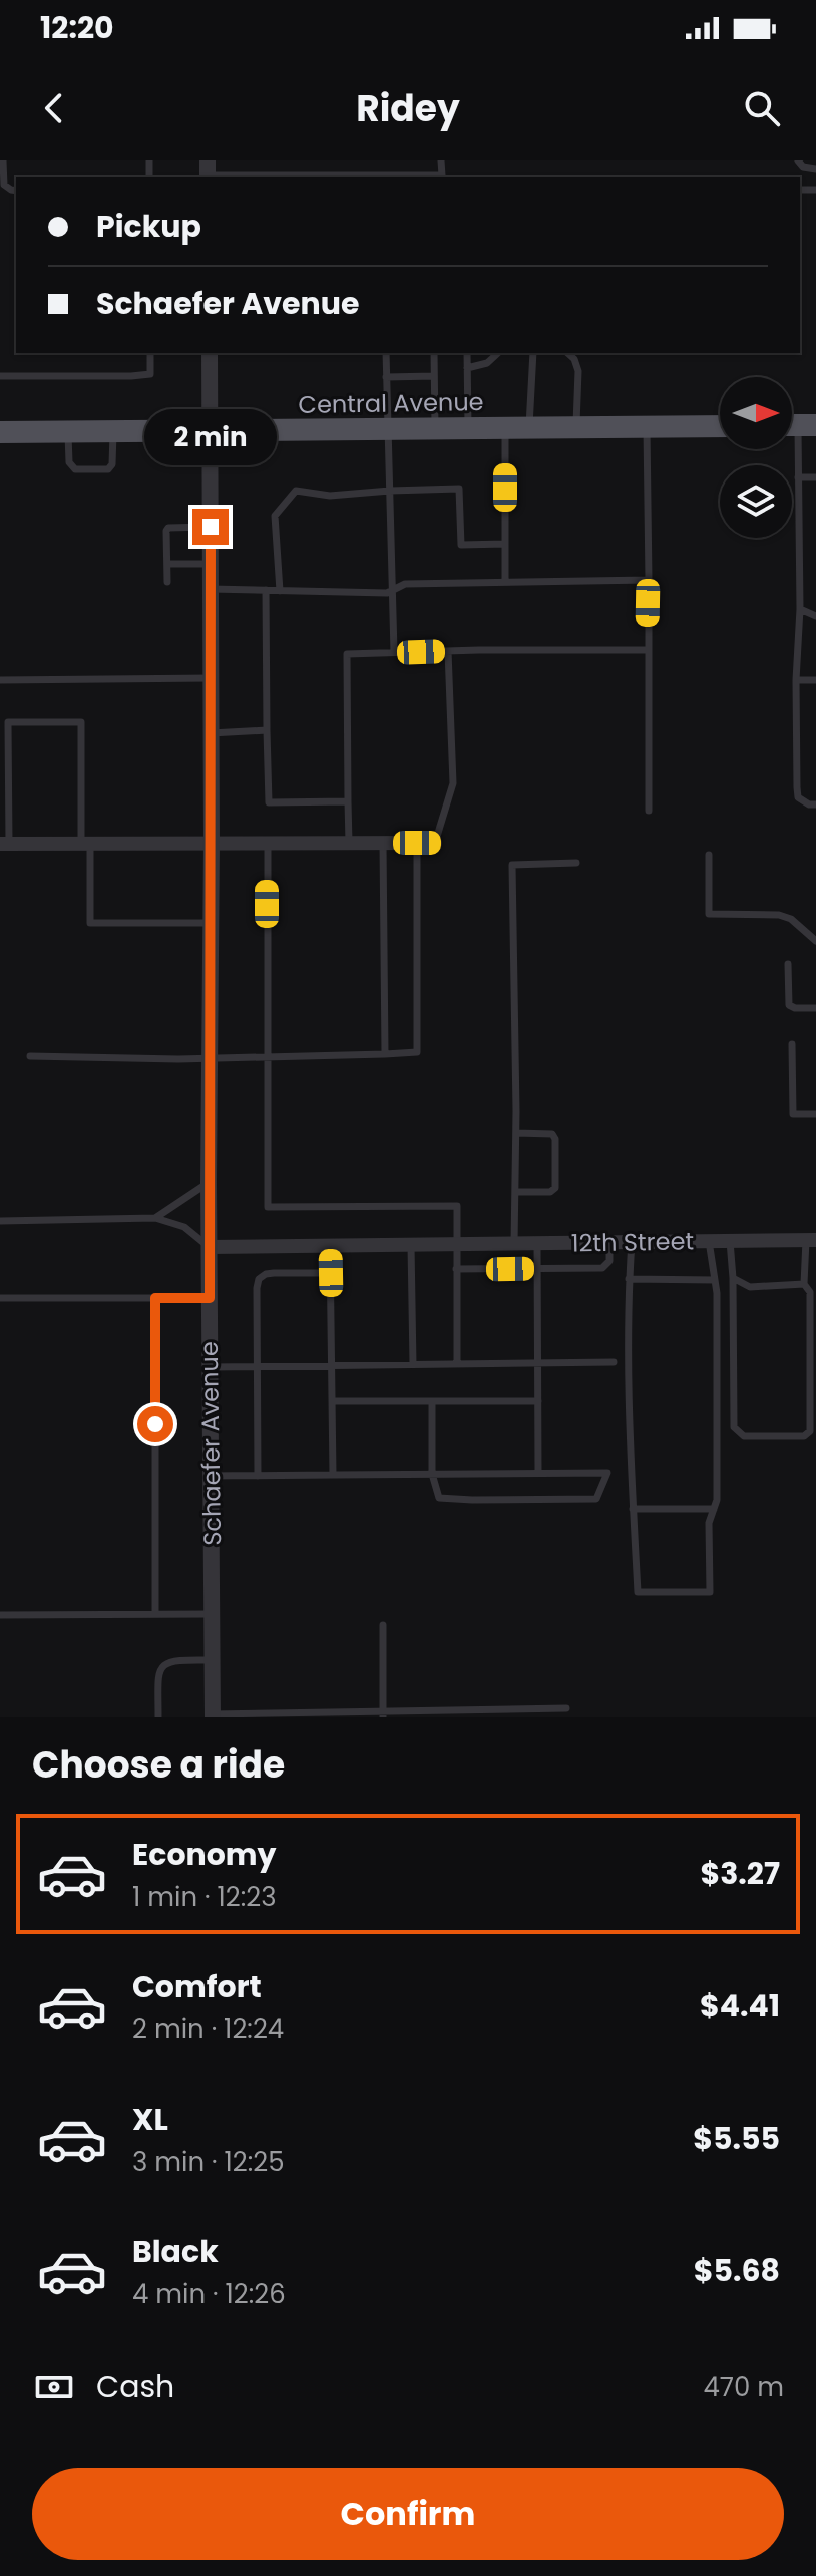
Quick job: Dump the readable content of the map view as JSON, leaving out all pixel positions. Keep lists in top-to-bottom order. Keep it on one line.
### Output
{"streets":{"main road":["Central Avenue"],"street":["12th Street","Schaefer Avenue"]},"crossings":[["Central Avenue","Schaefer Avenue"],["12th Street","Schaefer Avenue"]],"north":"right","page":{"status":"12:20","header":"Ridey","banner":["Pickup","Schaefer Avenue"],"bubble":"2 min","heading":"Choose a ride","list":[{"name":"Economy","note":"1 min · 12:23","value":"$3.27"},{"name":"Comfort","note":"2 min · 12:24","value":"$4.41"},{"name":"XL","note":"3 min · 12:25","value":"$5.55"},{"name":"Black","note":"4 min · 12:26","value":"$5.68"}],"pay":["Cash","470 m"],"buttons":"Confirm"}}
